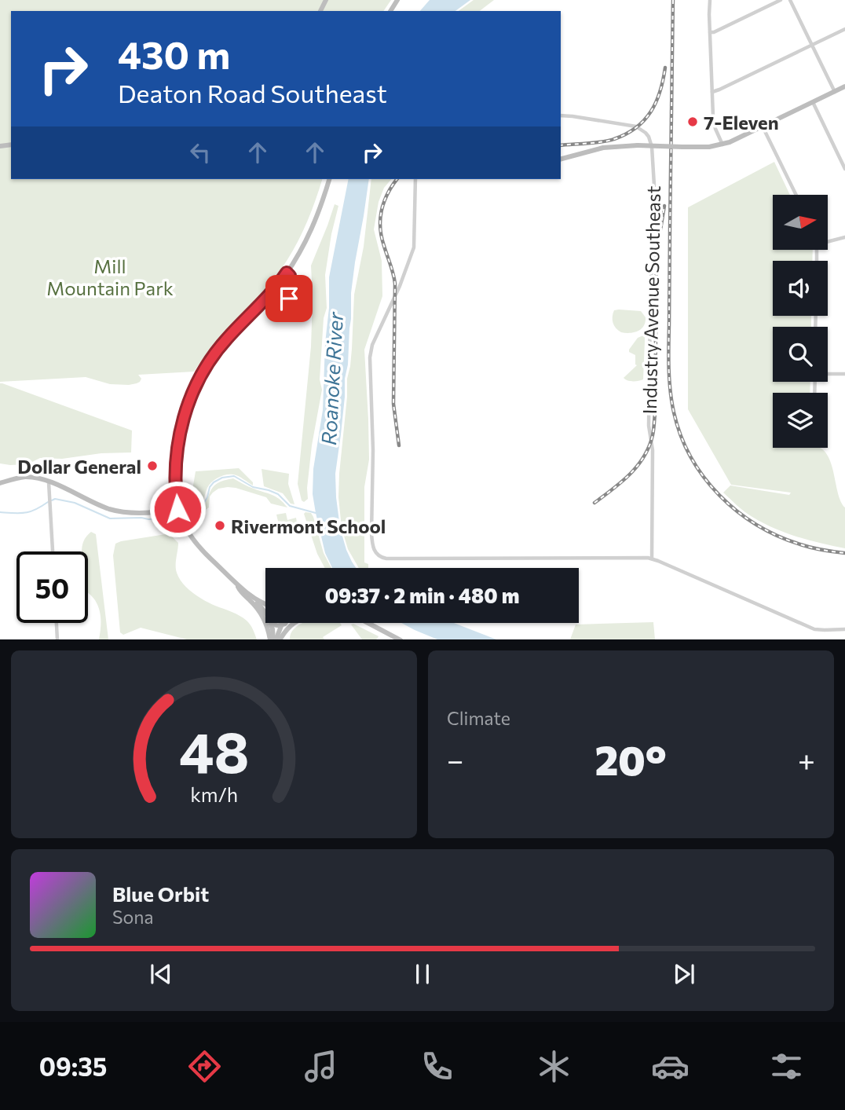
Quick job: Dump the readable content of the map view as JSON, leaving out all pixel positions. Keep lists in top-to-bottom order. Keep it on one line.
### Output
{"streets":{"street":["Industry Avenue Southeast"]},"water":["Roanoke River"],"parks":["Mill Mountain Park"],"places":["7-Eleven","Dollar General","Rivermont School"],"north":"right","page":{"turn":["430 m","Deaton Road Southeast"],"limit":"50","trip":"09:37 · 2 min · 480 m","tile":"Climate","heat":["−","20°","+"],"song":["Blue Orbit","Sona"],"tabs":"09:35","gauge":["48","km/h"]}}
